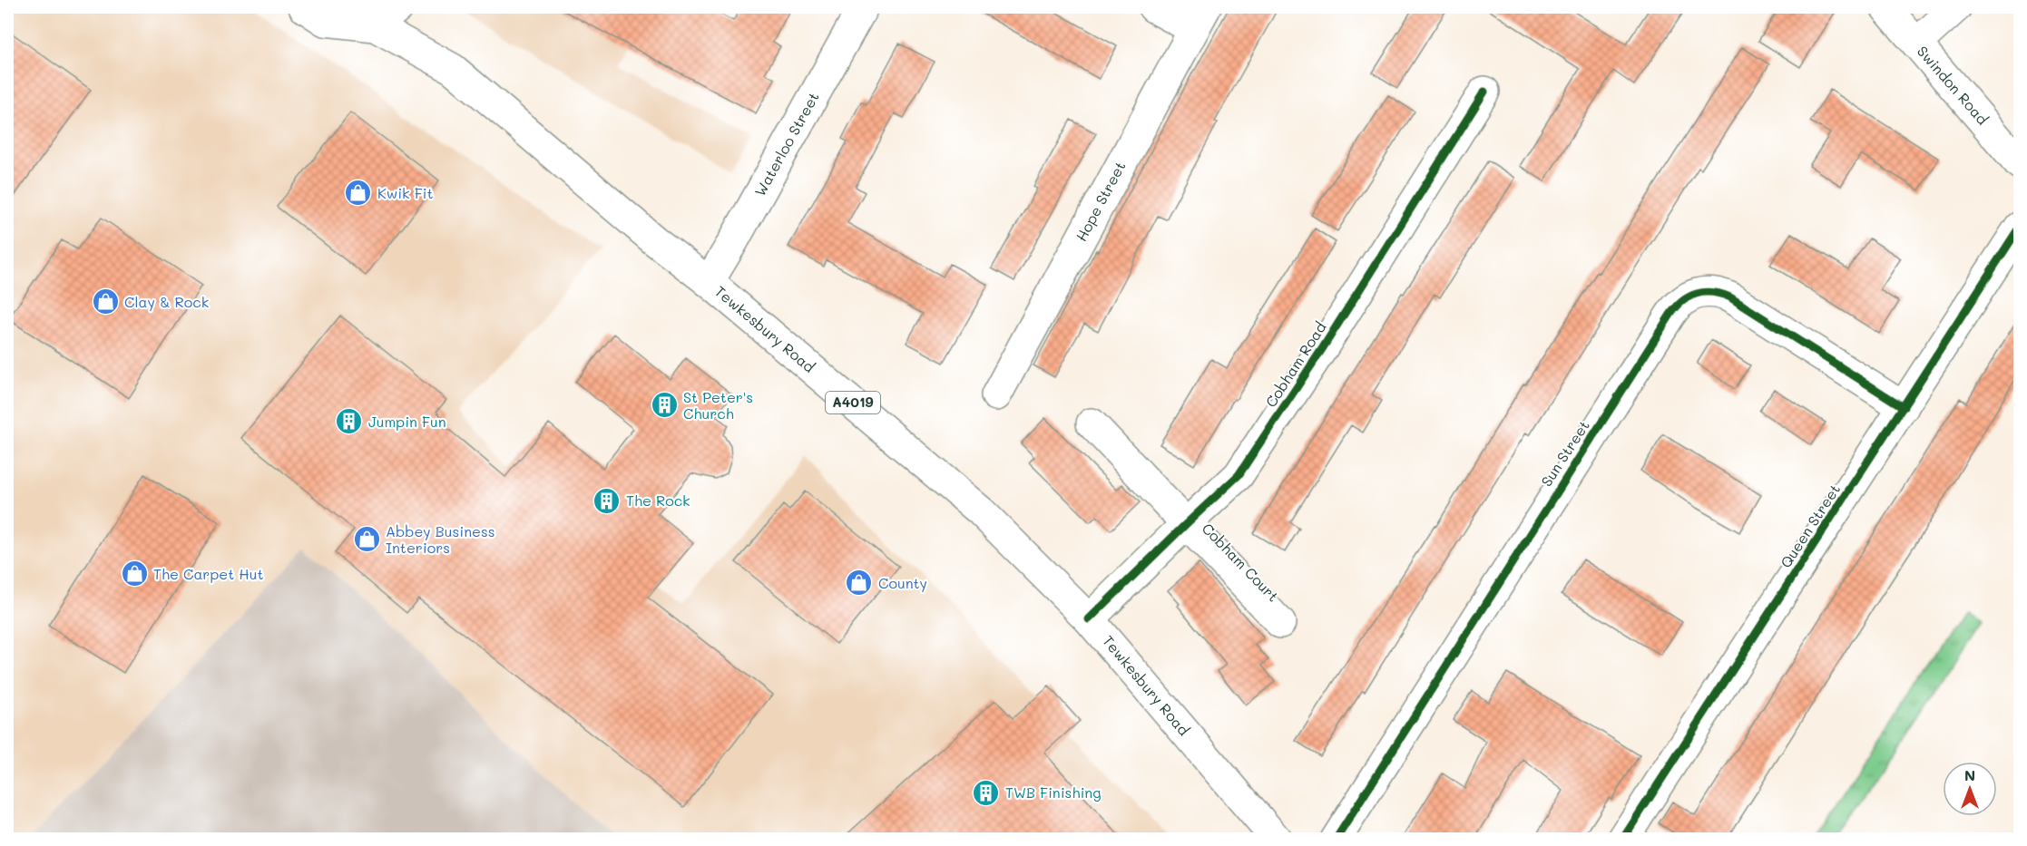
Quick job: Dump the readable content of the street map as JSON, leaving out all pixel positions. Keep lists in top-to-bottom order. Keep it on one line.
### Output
{"streets":{"main road":["Swindon Road","Waterloo Street","Hope Street","Tewkesbury Road","Cobham Road","A4019","Sun Street","Queen Street","Cobham Court"]},"crossings":[["Waterloo Street","Tewkesbury Road"],["Tewkesbury Road","Cobham Road"],["Cobham Road","Cobham Court"],["Sun Street","Queen Street"]],"places":{"shop":["Kwik Fit","Clay & Rock","Abbey Business Interiors","The Carpet Hut","County"],"building":["St Peter's Church","Jumpin Fun","The Rock","TWB Finishing"]},"north":"top"}
